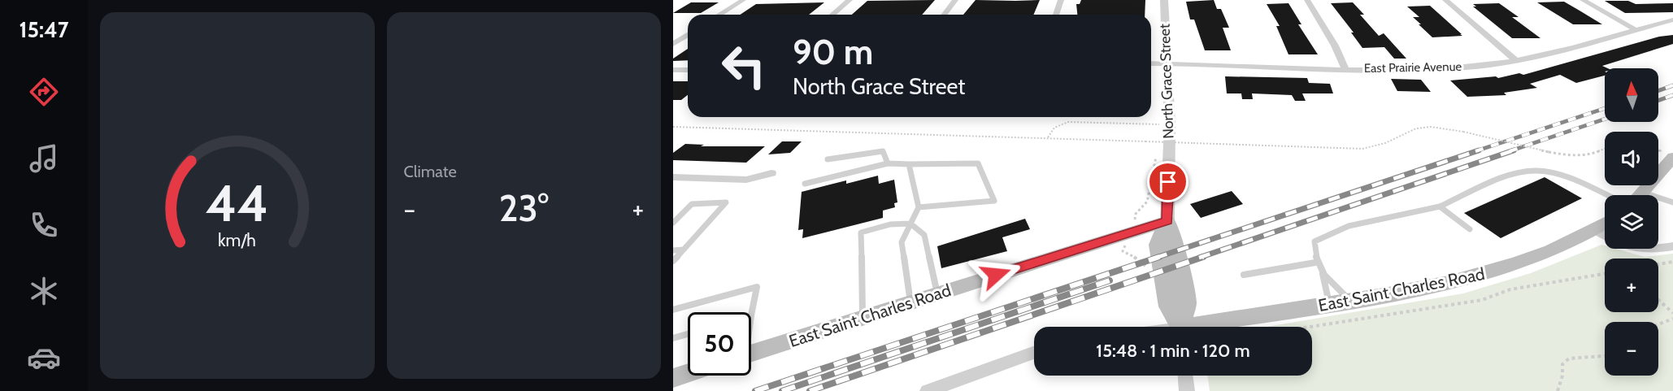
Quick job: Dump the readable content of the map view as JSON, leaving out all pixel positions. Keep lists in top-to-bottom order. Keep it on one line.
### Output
{"streets":{"main road":["North Grace Street","East Saint Charles Road"],"street":["East Prairie Avenue"]},"crossings":[["East Prairie Avenue","North Grace Street"],["North Grace Street","East Saint Charles Road"]],"north":"top","page":{"tabs":"15:47","tile":"Climate","turn":["90 m","North Grace Street"],"map_buttons":["+","−"],"heat":["−","23°","+"],"limit":"50","trip":"15:48 · 1 min · 120 m","gauge":["44","km/h"]}}
